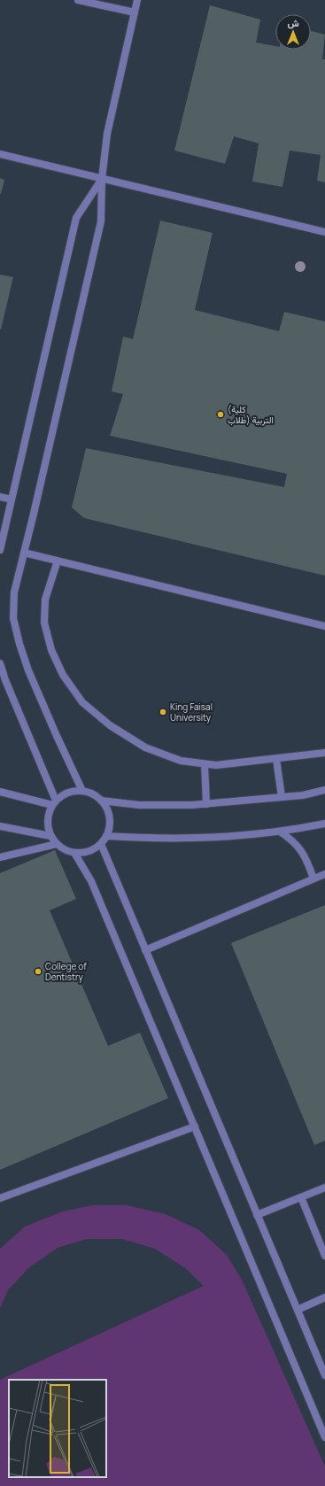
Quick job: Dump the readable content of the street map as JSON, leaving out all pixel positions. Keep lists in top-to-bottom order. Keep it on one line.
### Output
{"places":["(كلية التربية (طلاب","King Faisal University","College of Dentistry"],"north":"top"}
